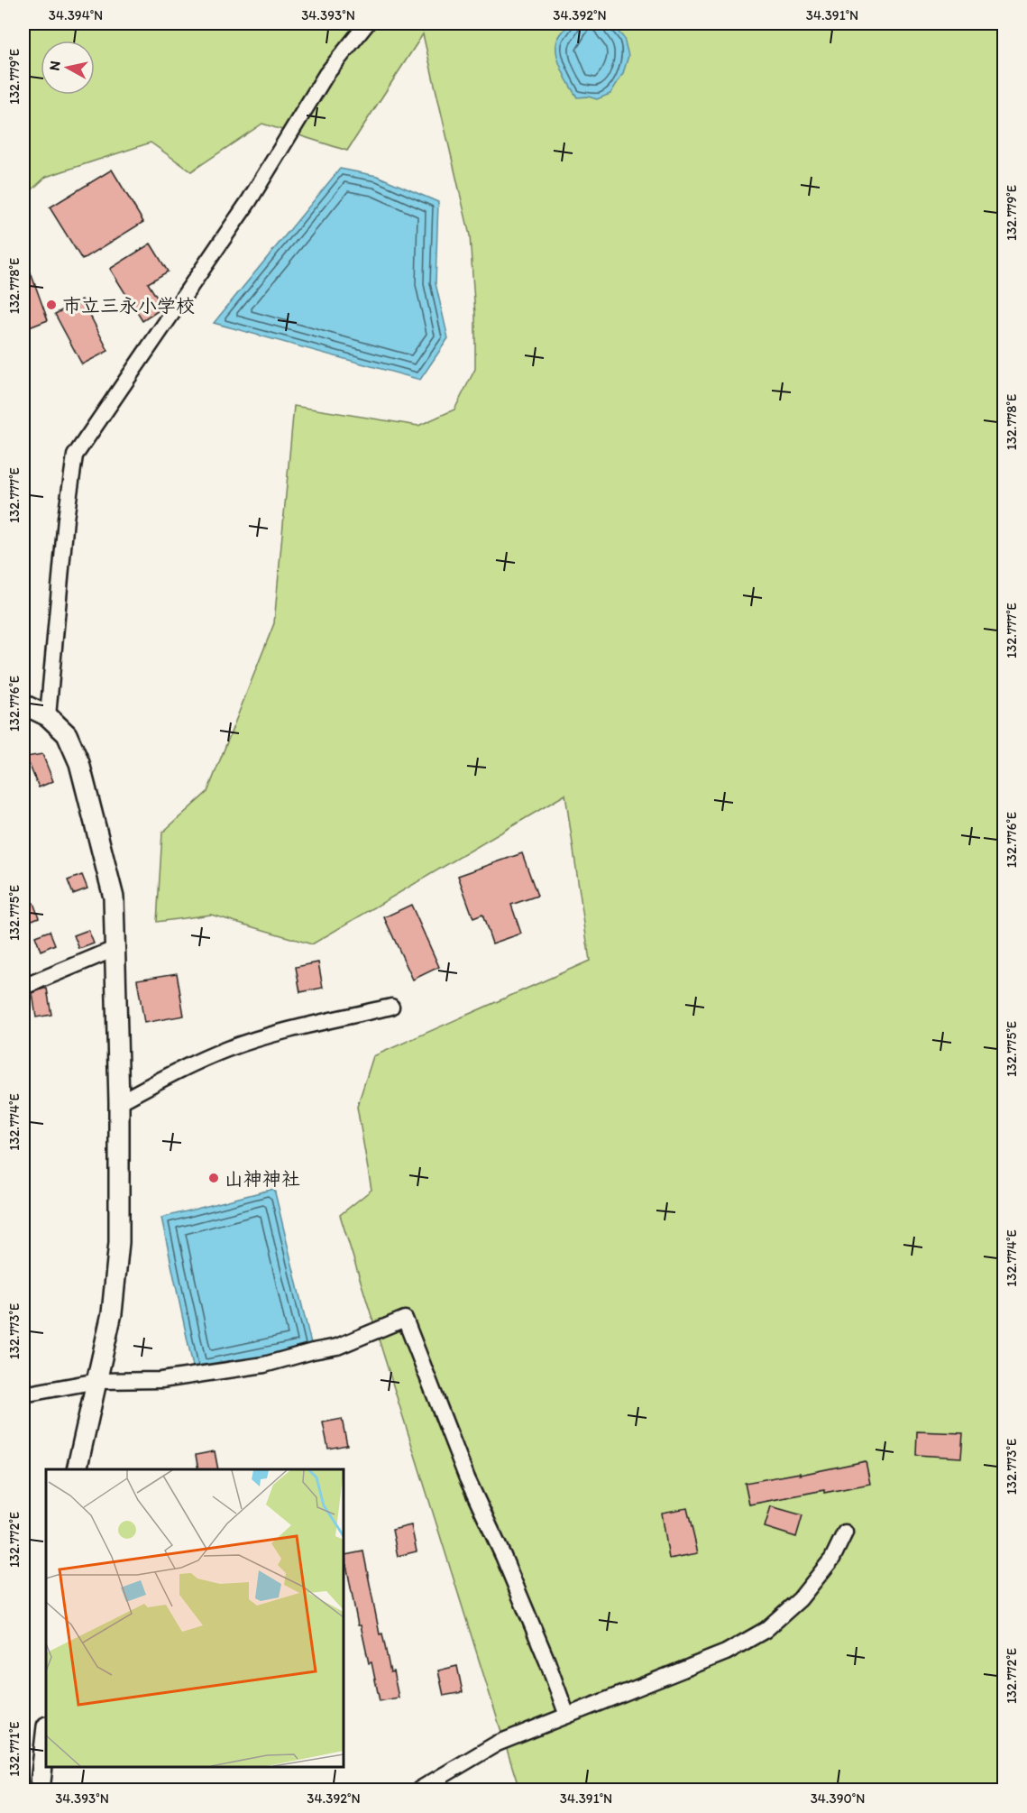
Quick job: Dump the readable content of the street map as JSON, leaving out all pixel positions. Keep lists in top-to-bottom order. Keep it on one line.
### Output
{"places":["市立三永小学校","山神神社"],"north":"left","coordinates":["34.394°N","34.393°N","34.392°N","34.391°N","132.779°E","132.778°E","132.777°E","132.776°E","132.775°E","132.774°E","132.773°E","132.772°E","132.771°E","34.390°N"]}
